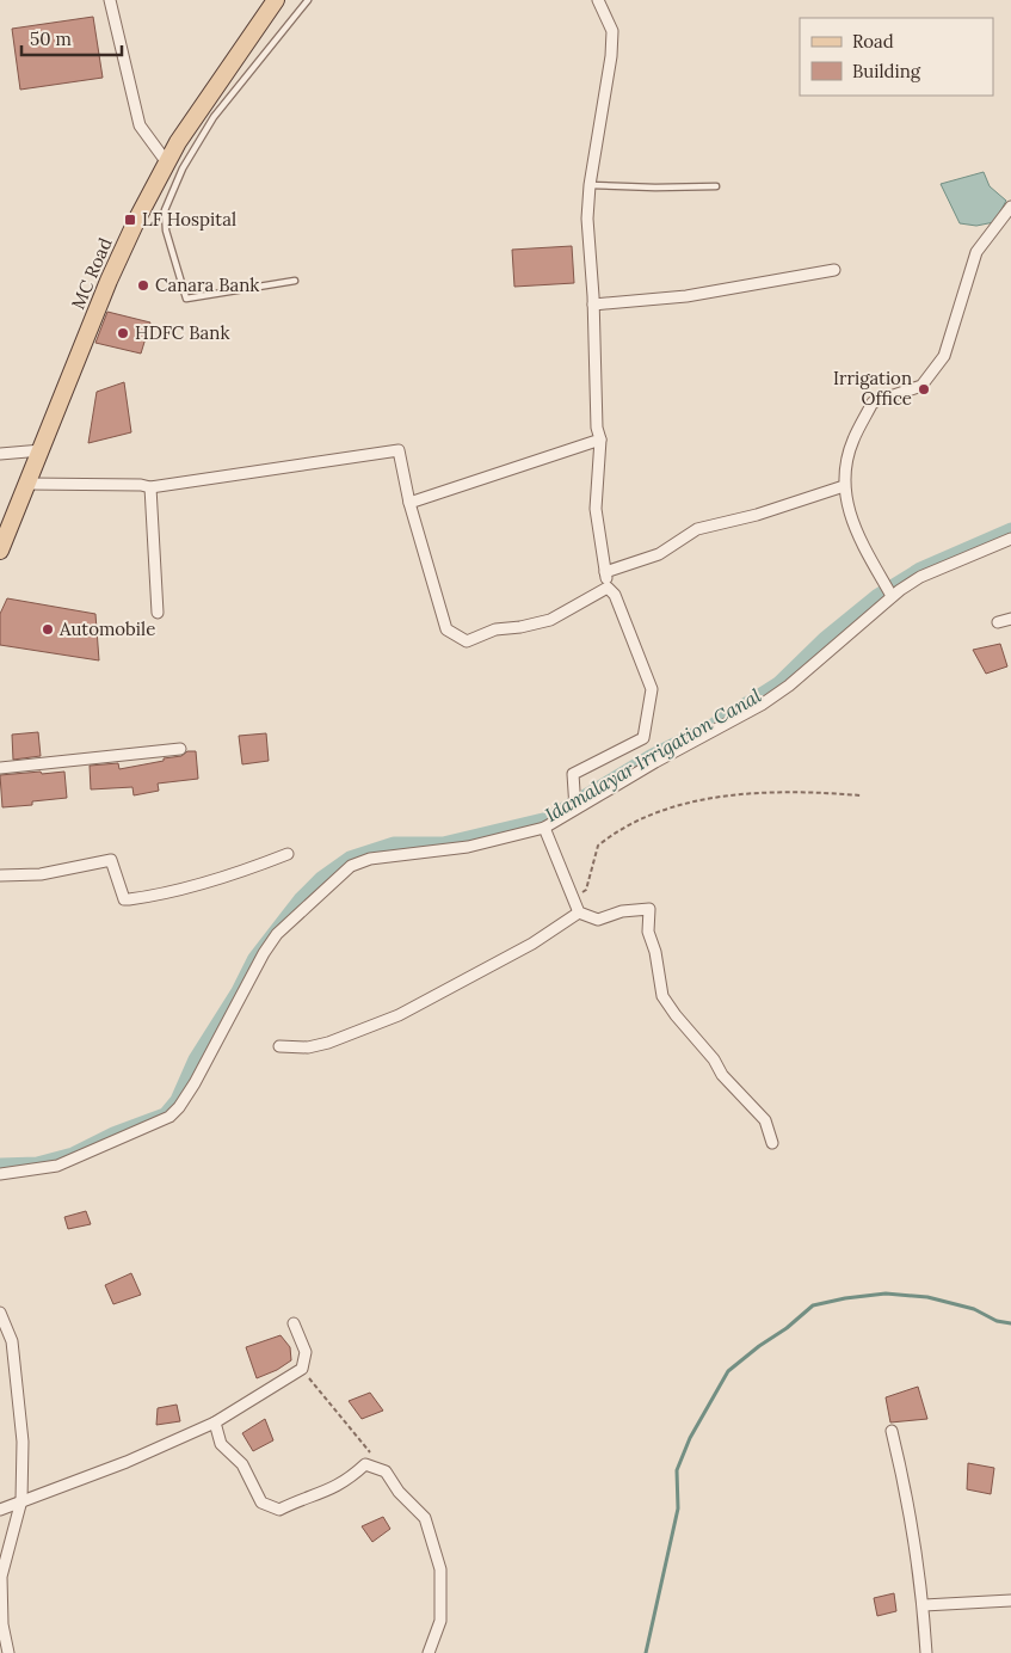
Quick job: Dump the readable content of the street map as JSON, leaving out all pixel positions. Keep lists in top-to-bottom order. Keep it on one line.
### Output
{"streets":{"main road":["MC Road"]},"water":["Idamalayar Irrigation Canal"],"places":{"transit":["LF Hospital"],"other":["Canara Bank","HDFC Bank","Irrigation Office","Automobile"]},"legend":["Road","Building"],"scale_bar":"50 m"}
